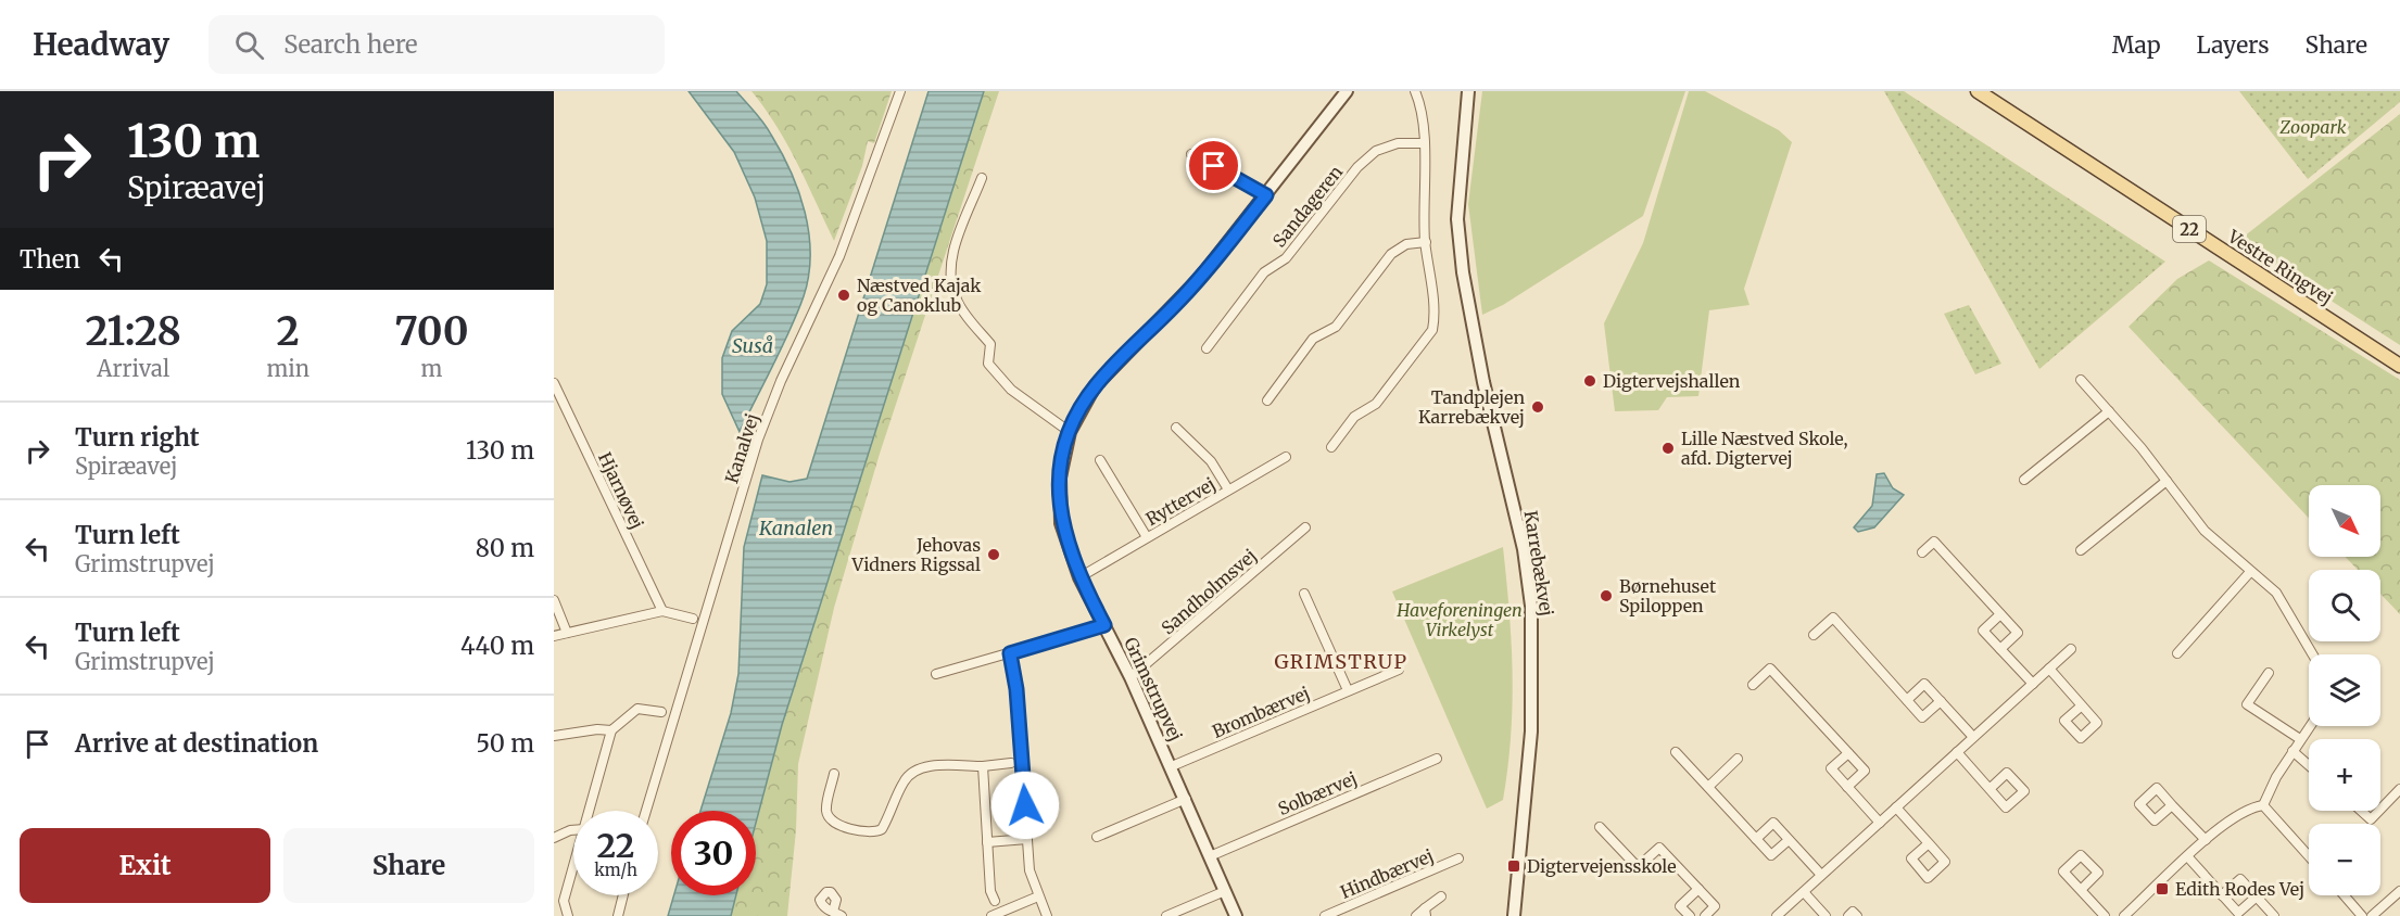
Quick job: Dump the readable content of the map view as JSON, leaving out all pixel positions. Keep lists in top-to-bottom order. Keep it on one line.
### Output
{"streets":{"main road":["22","Vestre Ringvej"],"street":["Sandageren","Kanalvej","Hjarnøvej","Ryttervej","Karrebækvej","Sandholmsvej","Grimstrupvej","Brombærvej","Solbærvej","Hindbærvej"]},"crossings":[["Ryttervej","Grimstrupvej"],["Sandholmsvej","Grimstrupvej"],["Grimstrupvej","Brombærvej"],["Grimstrupvej","Solbærvej"]],"districts":["GRIMSTRUP"],"water":["Suså","Kanalen"],"parks":["Zoopark","Haveforeningen Virkelyst"],"places":{"other":["Næstved Kajak og Canoklub","Digtervejshallen","Tandplejen Karrebækvej","Lille Næstved Skole, afd. Digtervej","Jehovas Vidners Rigssal","Børnehuset Spiloppen"],"transit":["Digtervejensskole","Edith Rodes Vej"]},"north":"bottom right","page":{"header":"Headway","search":"Search here","nav":["Map","Layers","Share"],"turn":["130 m","Spiræavej"],"then":"Then","eta":["21:28","Arrival","2","min","700","m"],"list":[{"name":"Turn right","note":"Spiræavej","value":"130 m"},{"name":"Turn left","note":"Grimstrupvej","value":"80 m"},{"name":"Turn left","note":"Grimstrupvej","value":"440 m"},{"name":"Arrive at destination","value":"50 m"}],"map_buttons":["+","−"],"speed":"22 km/h","limit":"30","buttons":["Exit","Share"]}}
